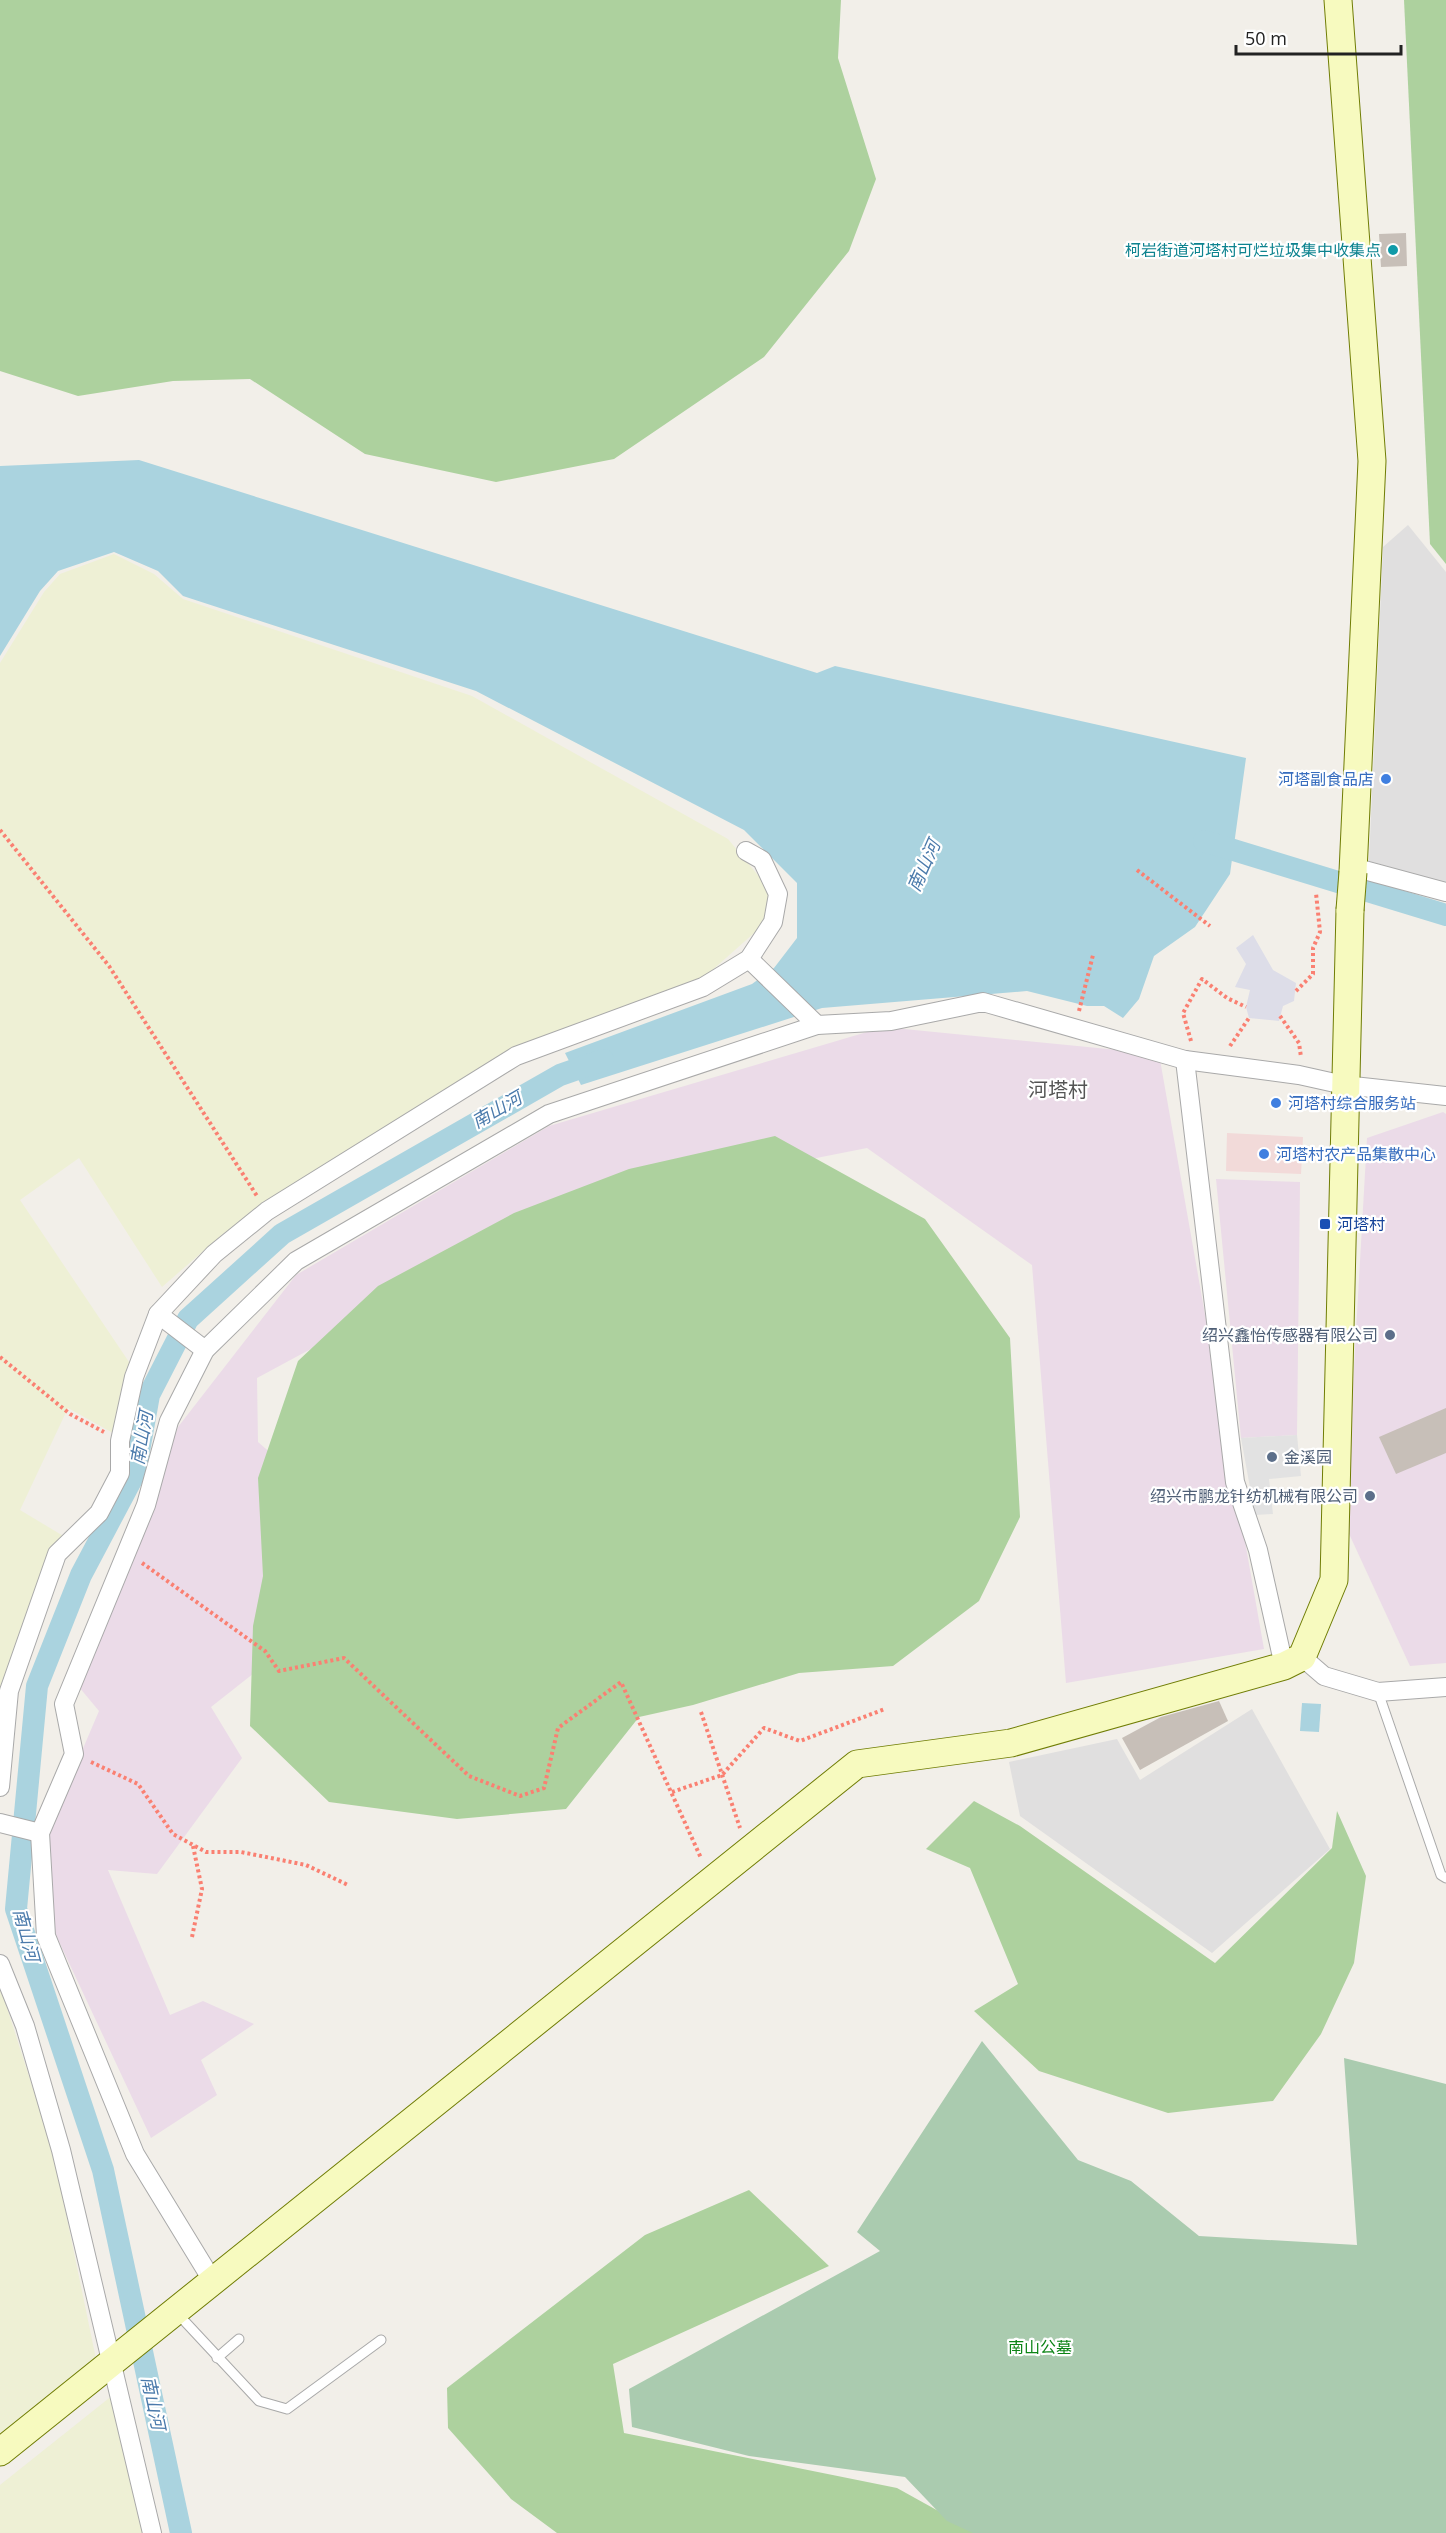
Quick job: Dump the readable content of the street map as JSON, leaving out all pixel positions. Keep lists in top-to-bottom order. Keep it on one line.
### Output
{"districts":["河塔村"],"water":["南山河"],"parks":["南山公墓"],"places":{"other":["柯岩街道河塔村可烂垃圾集中收集点","河塔副食品店","河塔村综合服务站","河塔村农产品集散中心","绍兴鑫怡传感器有限公司","金溪园","绍兴市鹏龙针纺机械有限公司"],"transit":["河塔村"]},"scale_bar":"50 m"}
